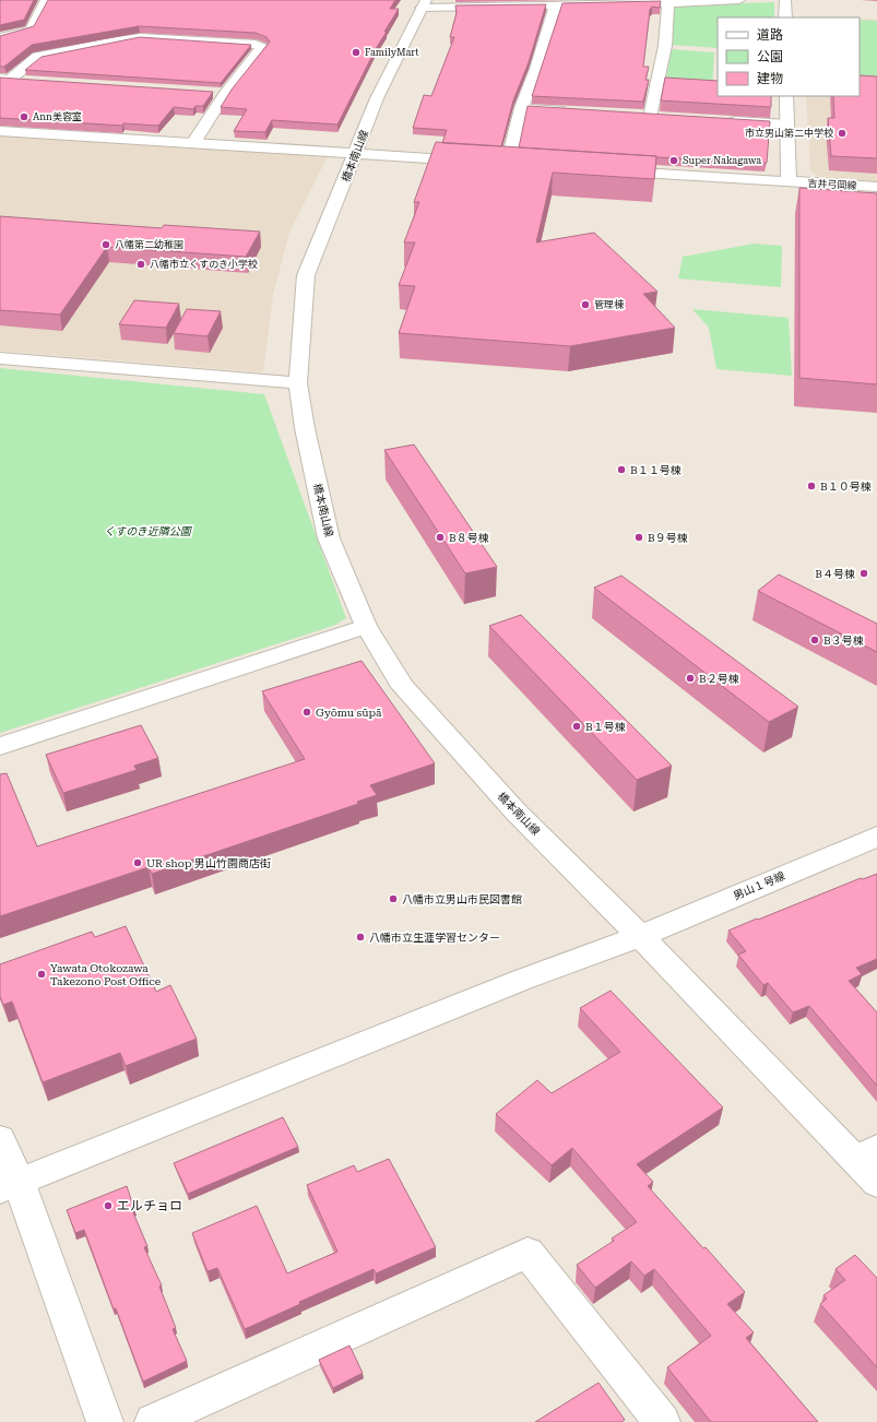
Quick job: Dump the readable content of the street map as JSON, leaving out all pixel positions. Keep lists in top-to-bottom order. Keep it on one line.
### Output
{"streets":{"street":["橋本南山線","吉井弓岡線","男山１号線"]},"crossings":[["橋本南山線","男山１号線"]],"parks":["くすのき近隣公園"],"places":["FamilyMart","Ann美容室","市立男山第二中学校","Super Nakagawa","八幡第二幼稚園","八幡市立くすのき小学校","管理棟","B１１号棟","B１０号棟","B８号棟","B９号棟","B４号棟","B３号棟","B２号棟","Gyōmu sūpā","B１号棟","UR shop 男山竹園商店街","八幡市立男山市民図書館","八幡市立生涯学習センター","Yawata Otokozawa Takezono Post Office","エルチョロ"],"legend":["道路","公園","建物"]}
